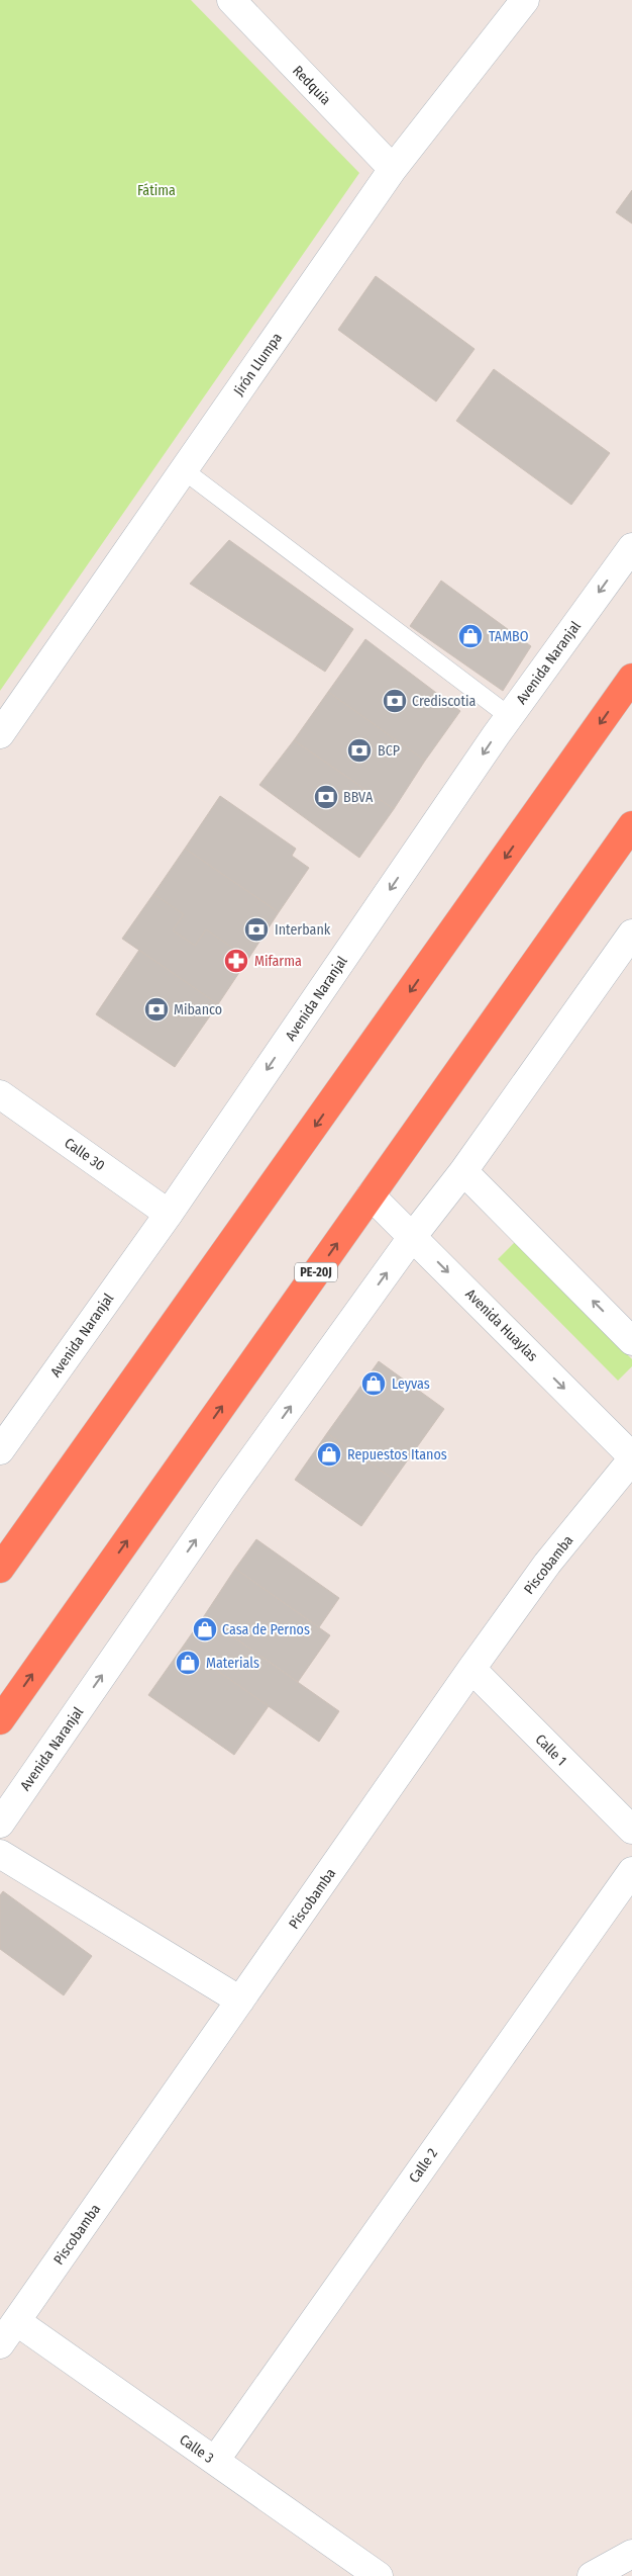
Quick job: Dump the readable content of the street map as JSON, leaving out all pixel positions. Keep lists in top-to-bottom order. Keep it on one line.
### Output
{"streets":{"highway":["PE-20J"],"street":["Redquia","Jirón Llumpa","Avenida Naranjal","Calle 30","Avenida Huaylas","Piscobamba","Calle 1","Calle 2","Calle 3"]},"crossings":[["Redquia","Jirón Llumpa"],["Avenida Naranjal","Calle 30"],["Avenida Naranjal","Avenida Huaylas"],["PE-20J","Avenida Huaylas"],["Avenida Huaylas","Piscobamba"],["Piscobamba","Calle 1"],["Piscobamba","Calle 3"],["Calle 2","Calle 3"]],"parks":["Fátima"],"places":{"shop":["TAMBO","Leyvas","Repuestos Itanos","Casa de Pernos","Materials"],"bank":["Crediscotia","BCP","BBVA","Interbank","Mibanco"],"pharmacy":["Mifarma"]}}
